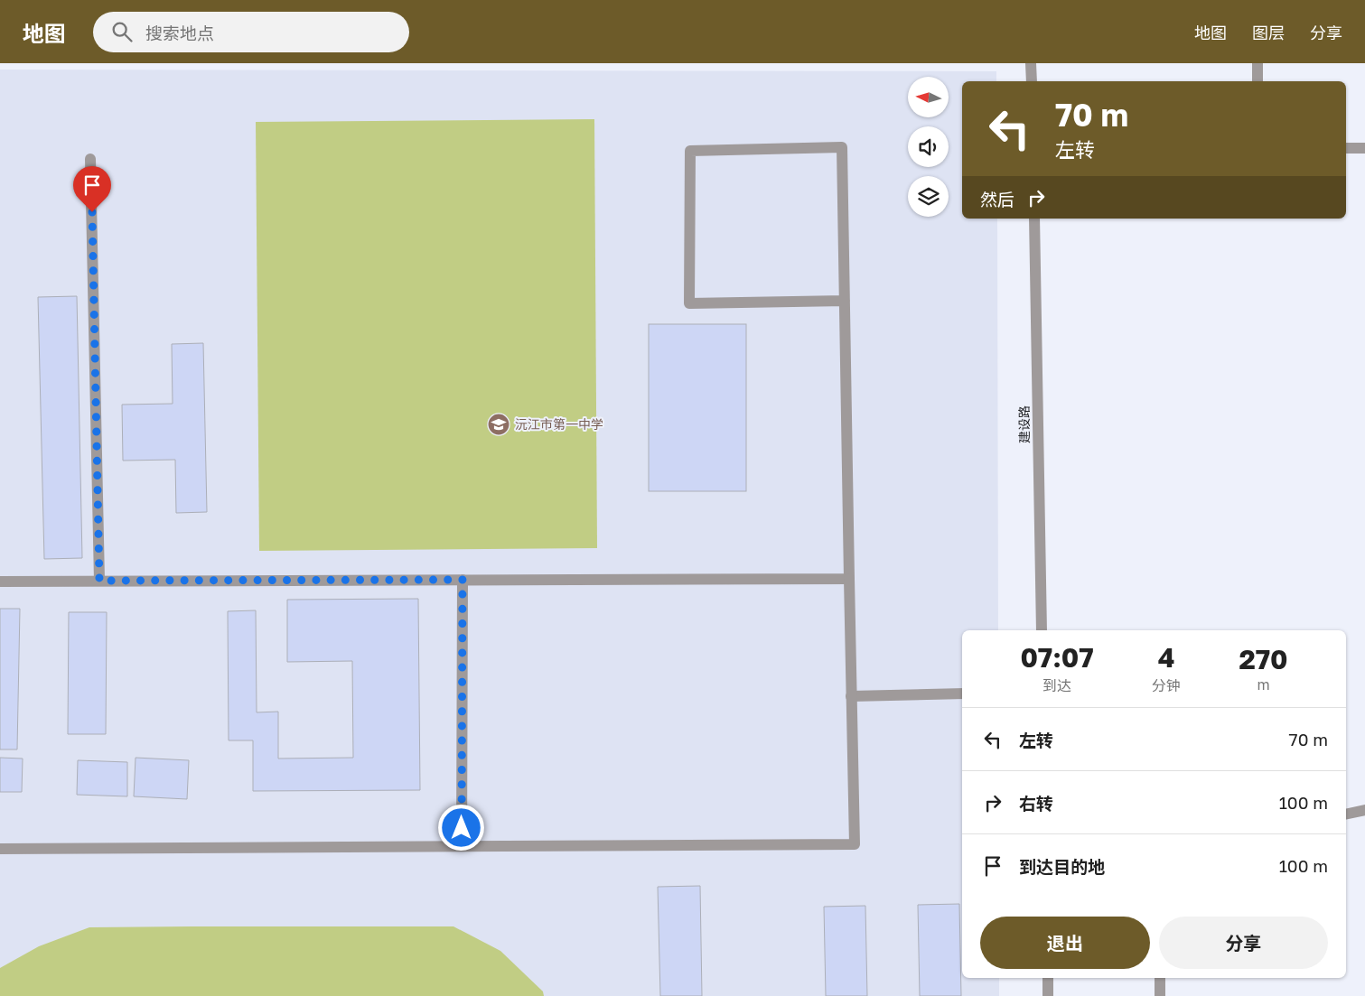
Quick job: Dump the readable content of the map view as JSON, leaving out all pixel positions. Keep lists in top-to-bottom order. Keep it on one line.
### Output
{"streets":{"street":["建设路"]},"places":{"school or university":["沅江市第一中学"]},"north":"left","page":{"header":"地图","search":"搜索地点","nav":["地图","图层","分享"],"turn":["70 m","左转"],"then":"然后","eta":["07:07","到达","4","分钟","270","m"],"list":[{"name":"左转","value":"70 m"},{"name":"右转","value":"100 m"},{"name":"到达目的地","value":"100 m"}],"buttons":["退出","分享"]}}
